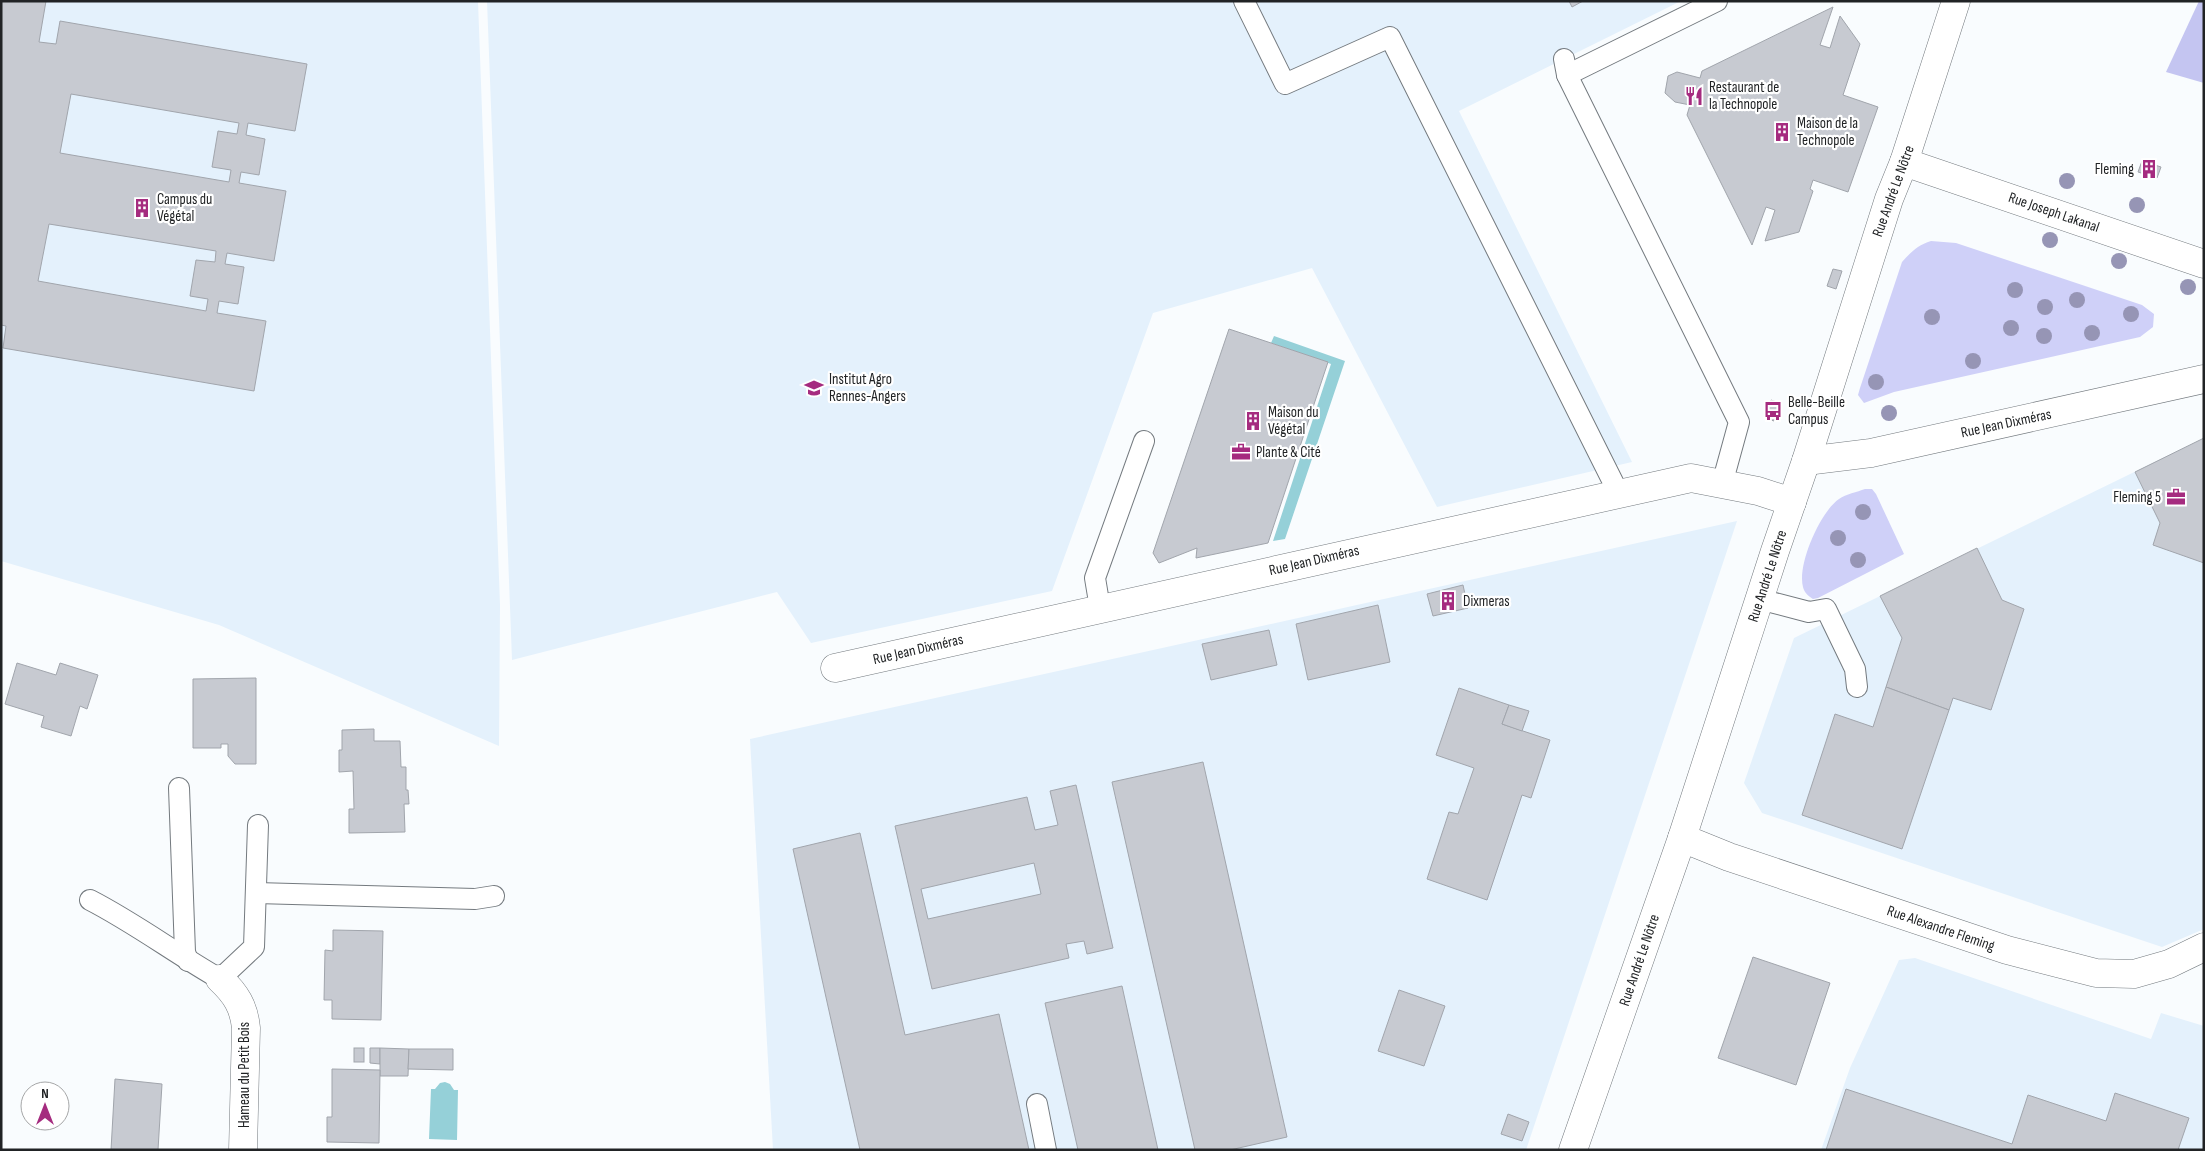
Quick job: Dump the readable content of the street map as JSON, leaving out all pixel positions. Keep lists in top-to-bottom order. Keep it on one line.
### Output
{"streets":{"street":["Rue André Le Nôtre","Rue Joseph Lakanal","Rue Jean Dixméras","Rue Alexandre Fleming","Hameau du Petit Bois"]},"crossings":[["Rue André Le Nôtre","Rue Joseph Lakanal"],["Rue André Le Nôtre","Rue Jean Dixméras"],["Rue André Le Nôtre","Rue Alexandre Fleming"]],"places":{"restaurant":["Restaurant de la Technopole"],"building":["Maison de la Technopole","Fleming","Campus du Végétal","Maison du Végétal","Dixmeras"],"school or university":["Institut Agro Rennes-Angers"],"bus stop":["Belle-Beille Campus"],"office":["Plante & Cité","Fleming 5"]},"north":"top"}
